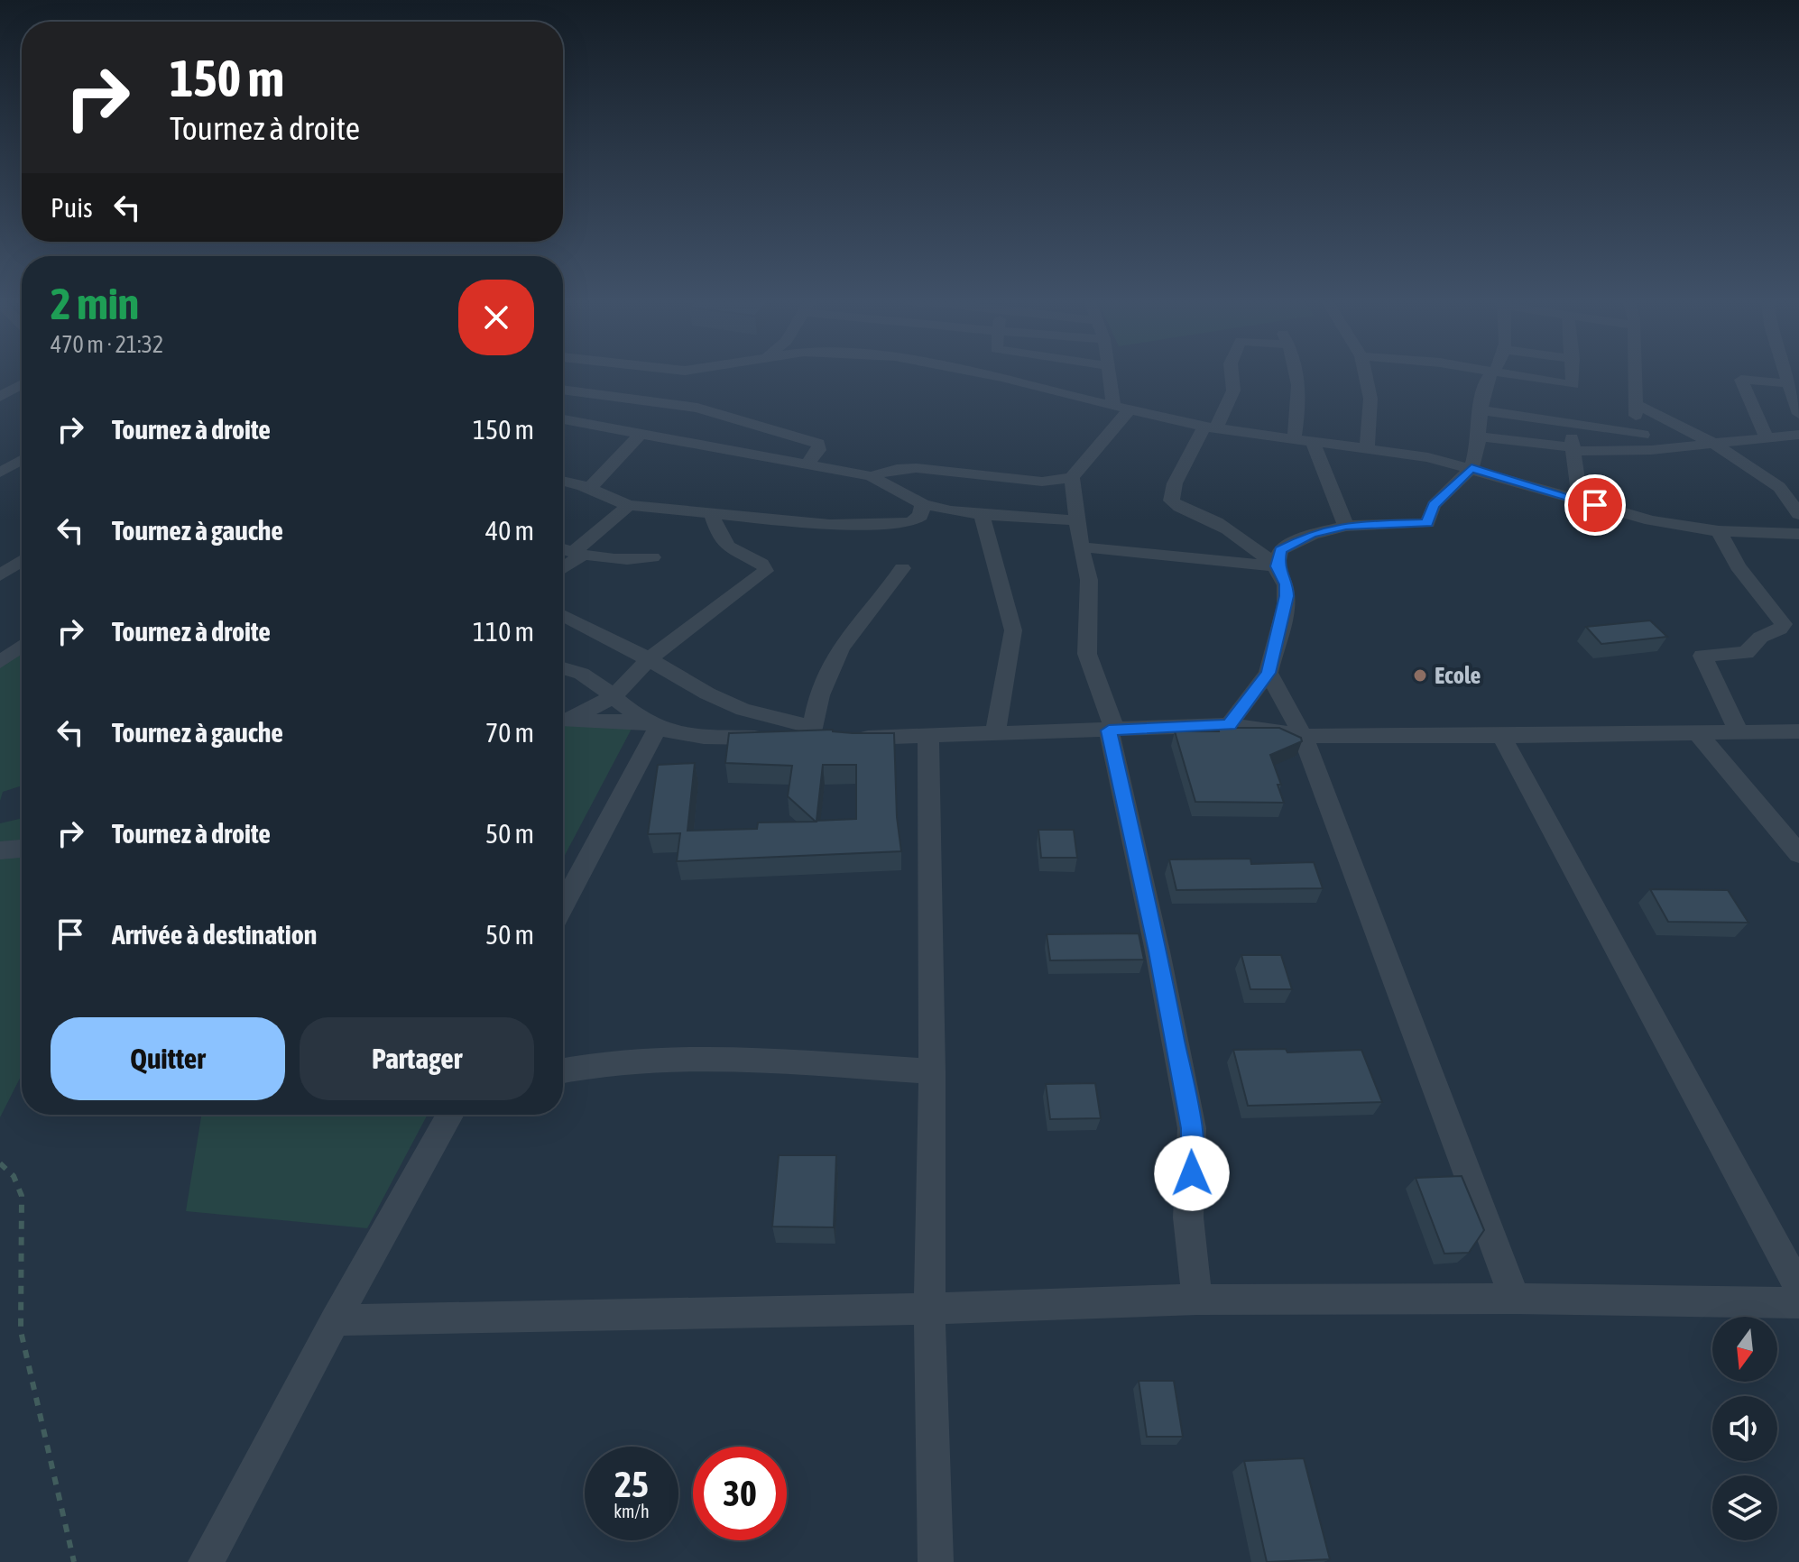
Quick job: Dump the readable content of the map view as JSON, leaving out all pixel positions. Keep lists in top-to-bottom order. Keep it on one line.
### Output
{"places":["Ecole"],"north":"bottom","page":{"turn":["150 m","Tournez à droite"],"then":"Puis","heading":["2 min","470 m · 21:32"],"list":[{"name":"Tournez à droite","value":"150 m"},{"name":"Tournez à gauche","value":"40 m"},{"name":"Tournez à droite","value":"110 m"},{"name":"Tournez à gauche","value":"70 m"},{"name":"Tournez à droite","value":"50 m"},{"name":"Arrivée à destination","value":"50 m"}],"buttons":["Quitter","Partager"],"speed":"25 km/h","limit":"30"}}
